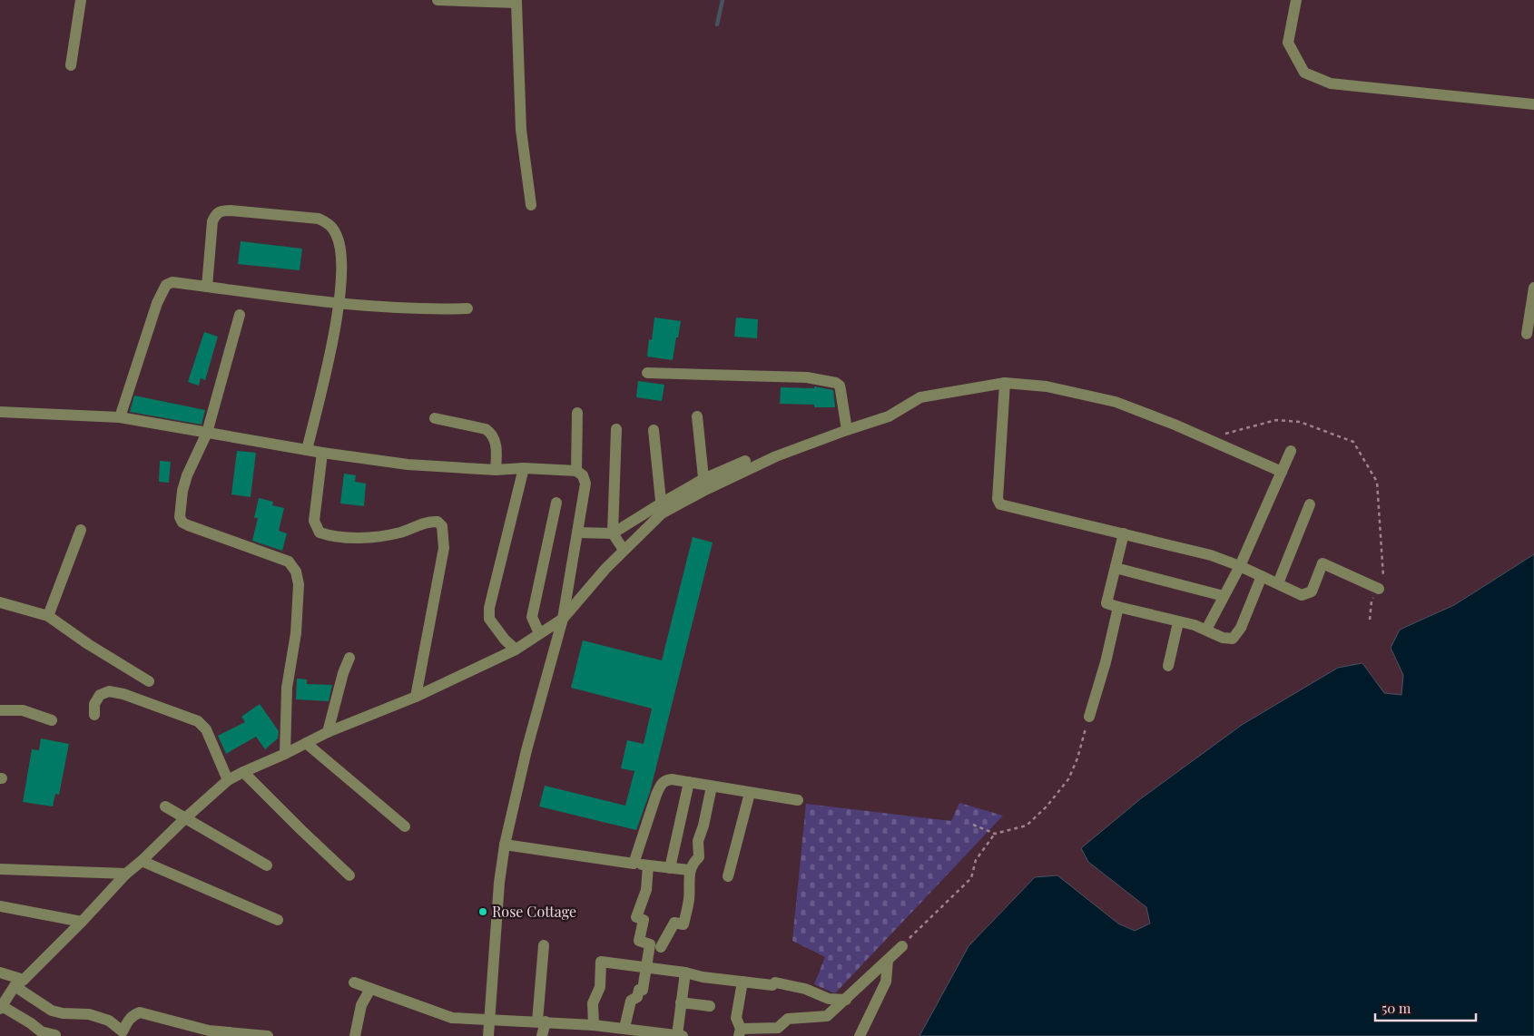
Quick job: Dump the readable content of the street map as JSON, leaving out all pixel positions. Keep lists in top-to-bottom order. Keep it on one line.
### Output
{"places":["Rose Cottage"],"scale_bar":"50 m"}
